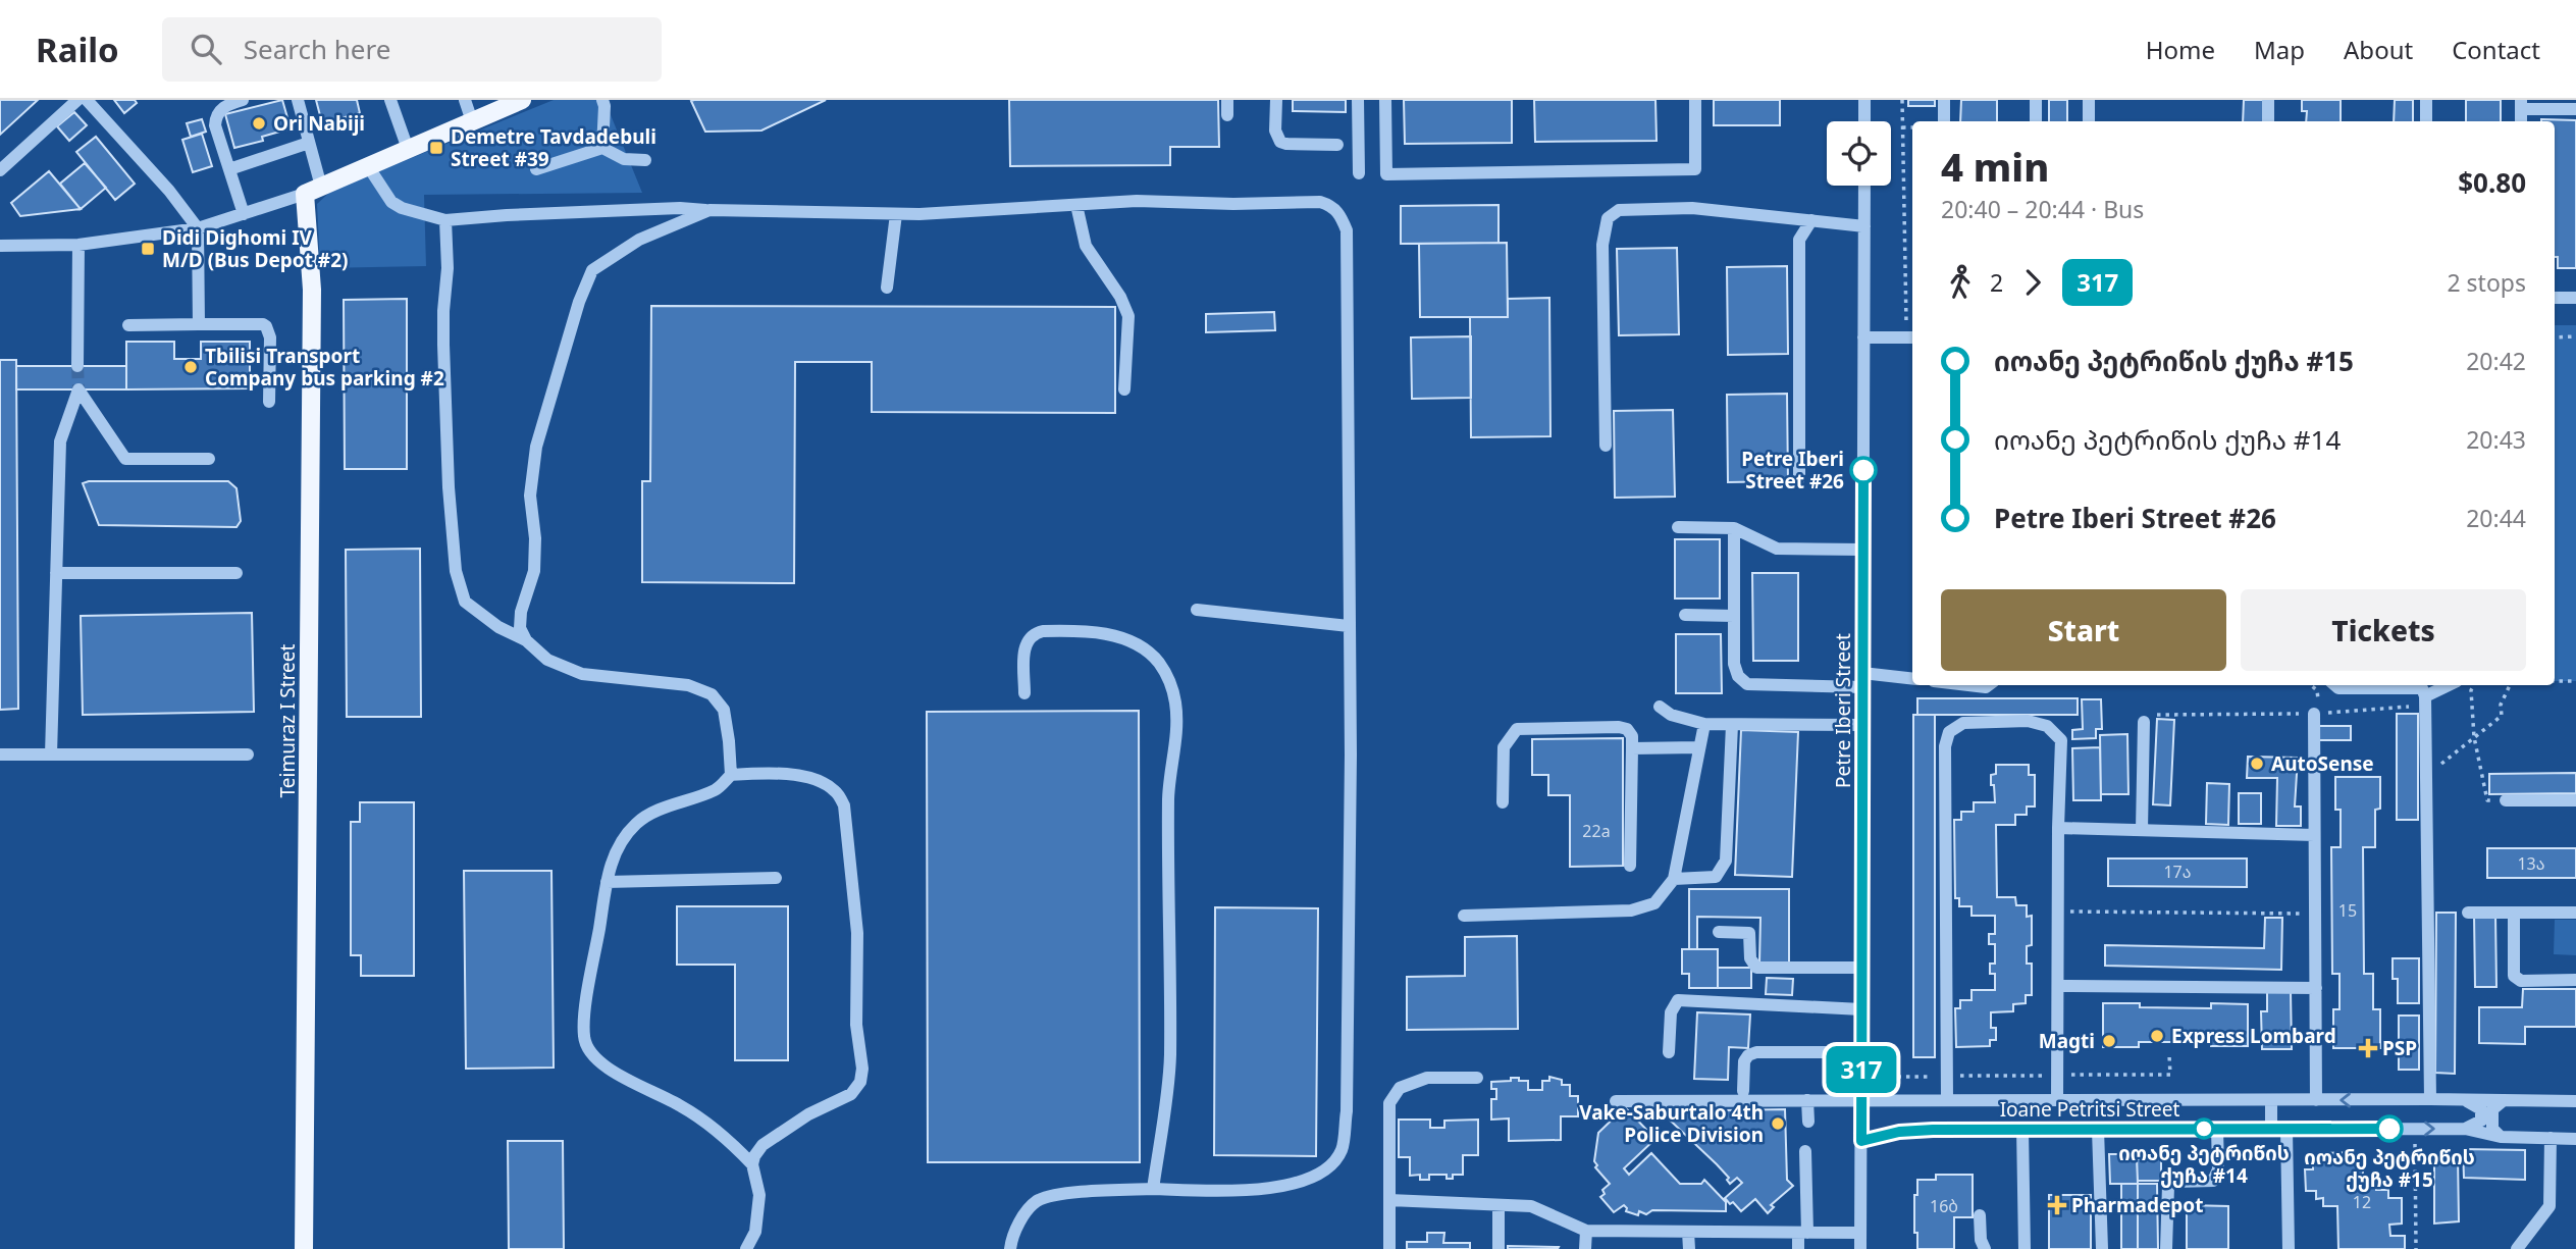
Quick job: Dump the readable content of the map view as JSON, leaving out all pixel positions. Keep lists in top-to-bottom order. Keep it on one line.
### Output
{"streets":{"main road":["Teimuraz I Street"],"street":["Petre Iberi Street","Ioane Petritsi Street"]},"crossings":[["Petre Iberi Street","Ioane Petritsi Street"]],"places":{"other":["Ori Nabiji","Tbilisi Transport Company bus parking #2","Petre Iberi Street #26","AutoSense","Express Lombard","Magti","Vake-Saburtalo 4th Police Division","იოანე პეტრიწის ქუჩა #14","იოანე პეტრიწის ქუჩა #15"],"transit":["Demetre Tavdadebuli Street #39","Didi Dighomi IV M/D (Bus Depot #2)"],"health":["PSP","Pharmadepot"]},"lines":["bus line 317"],"house_numbers":["22a","13ა","17ა","15","12","16ბ"],"page":{"header":"Railo","search":"Search here","nav":["Home","Map","About","Contact"],"on_map":"317","heading":["4 min","20:40 – 20:44 · Bus","$0.80"],"legs":["2","317","2 stops"],"list":[{"name":"იოანე პეტრიწის ქუჩა #15","value":"20:42"},{"name":"იოანე პეტრიწის ქუჩა #14","value":"20:43"},{"name":"Petre Iberi Street #26","value":"20:44"}],"buttons":["Start","Tickets"]}}
